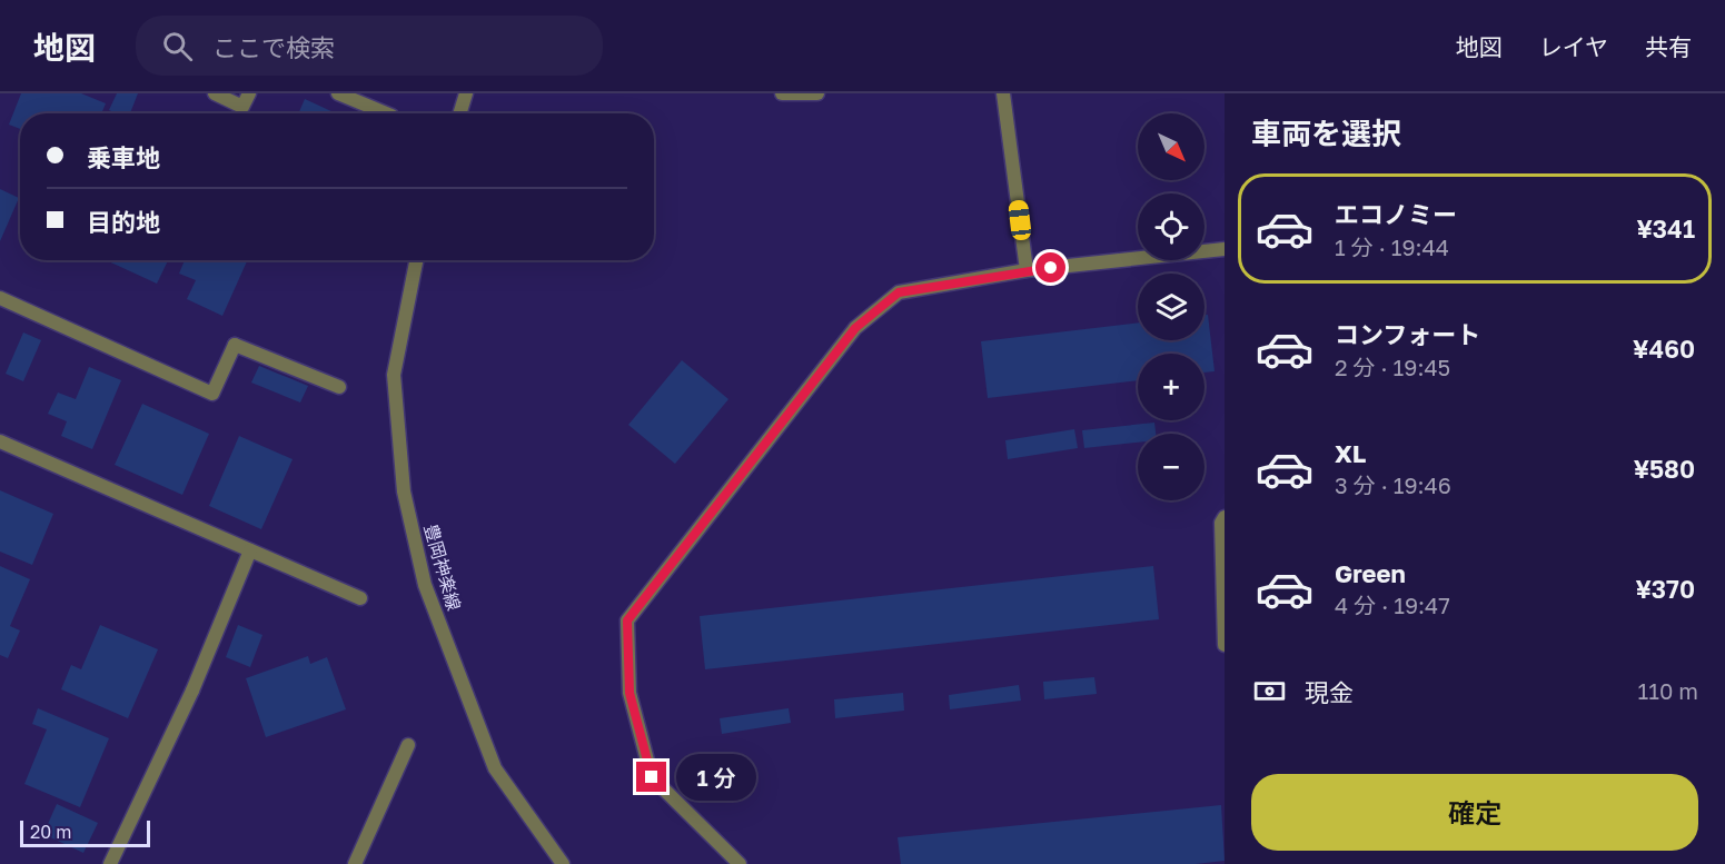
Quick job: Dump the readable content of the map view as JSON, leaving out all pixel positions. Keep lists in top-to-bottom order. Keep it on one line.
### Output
{"streets":{"street":["豊岡神楽線"]},"scale_bar":"20 m","north":"bottom right","page":{"header":"地図","search":"ここで検索","nav":["地図","レイヤ","共有"],"heading":"車両を選択","map_buttons":["+","−"],"banner":["乗車地","目的地"],"list":[{"name":"エコノミー","note":"1 分 · 19:44","value":"¥341"},{"name":"コンフォート","note":"2 分 · 19:45","value":"¥460"},{"name":"XL","note":"3 分 · 19:46","value":"¥580"},{"name":"Green","note":"4 分 · 19:47","value":"¥370"}],"pay":["現金","110 m"],"bubble":"1 分","buttons":"確定","scale":"20 m"}}
